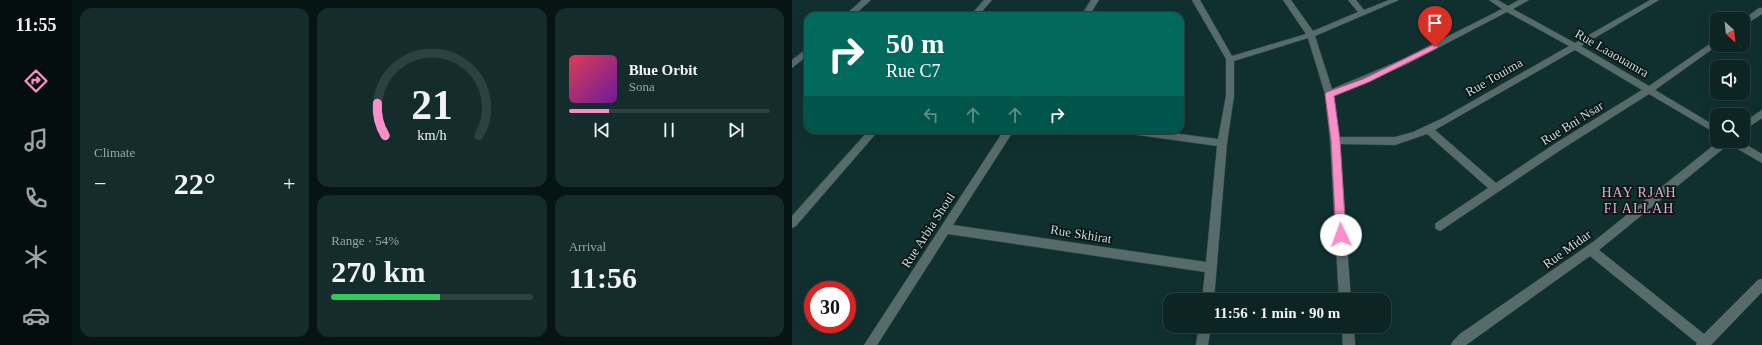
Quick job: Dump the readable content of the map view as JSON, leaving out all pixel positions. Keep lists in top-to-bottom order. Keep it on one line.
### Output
{"streets":{"street":["Rue Laaouamra","Rue Touima","Rue Bni Nsar","Rue Arbia Shoul","Rue Skhirat","Rue Midar"]},"crossings":[["Rue Laaouamra","Rue Touima"],["Rue Laaouamra","Rue Bni Nsar"],["Rue Arbia Shoul","Rue Skhirat"]],"districts":["HAY RJAH FI ALLAH"],"north":"bottom right","page":{"tabs":"11:55","tile":["Climate",["Range · 54%","270 km"],["Arrival","11:56"]],"turn":["50 m","Rue C7"],"song":["Blue Orbit","Sona"],"heat":["−","22°","+"],"limit":"30","trip":"11:56 · 1 min · 90 m","gauge":["21","km/h"]}}
